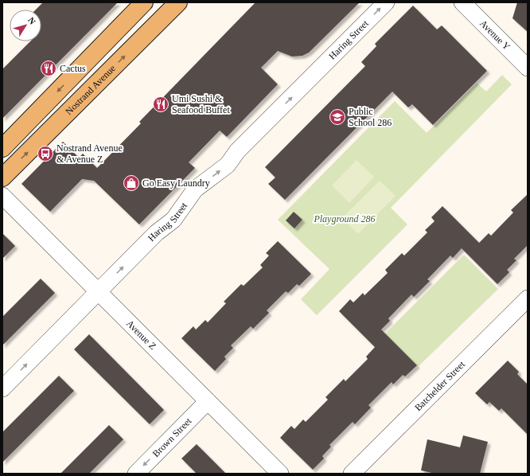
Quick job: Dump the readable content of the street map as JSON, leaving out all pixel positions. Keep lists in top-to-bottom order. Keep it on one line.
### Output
{"streets":{"main road":["Nostrand Avenue"],"street":["Avenue Y","Haring Street","Avenue Z","Batchelder Street","Brown Street"]},"crossings":[["Haring Street","Avenue Z"],["Avenue Z","Brown Street"]],"one_way":["Haring Street","Brown Street"],"parks":["Playground 286"],"places":{"restaurant":["Cactus","Umi Sushi & Seafood Buffet"],"school or university":["Public School 286"],"bus stop":["Nostrand Avenue & Avenue Z"],"shop":["Go Easy Laundry"]},"north":"top right"}
